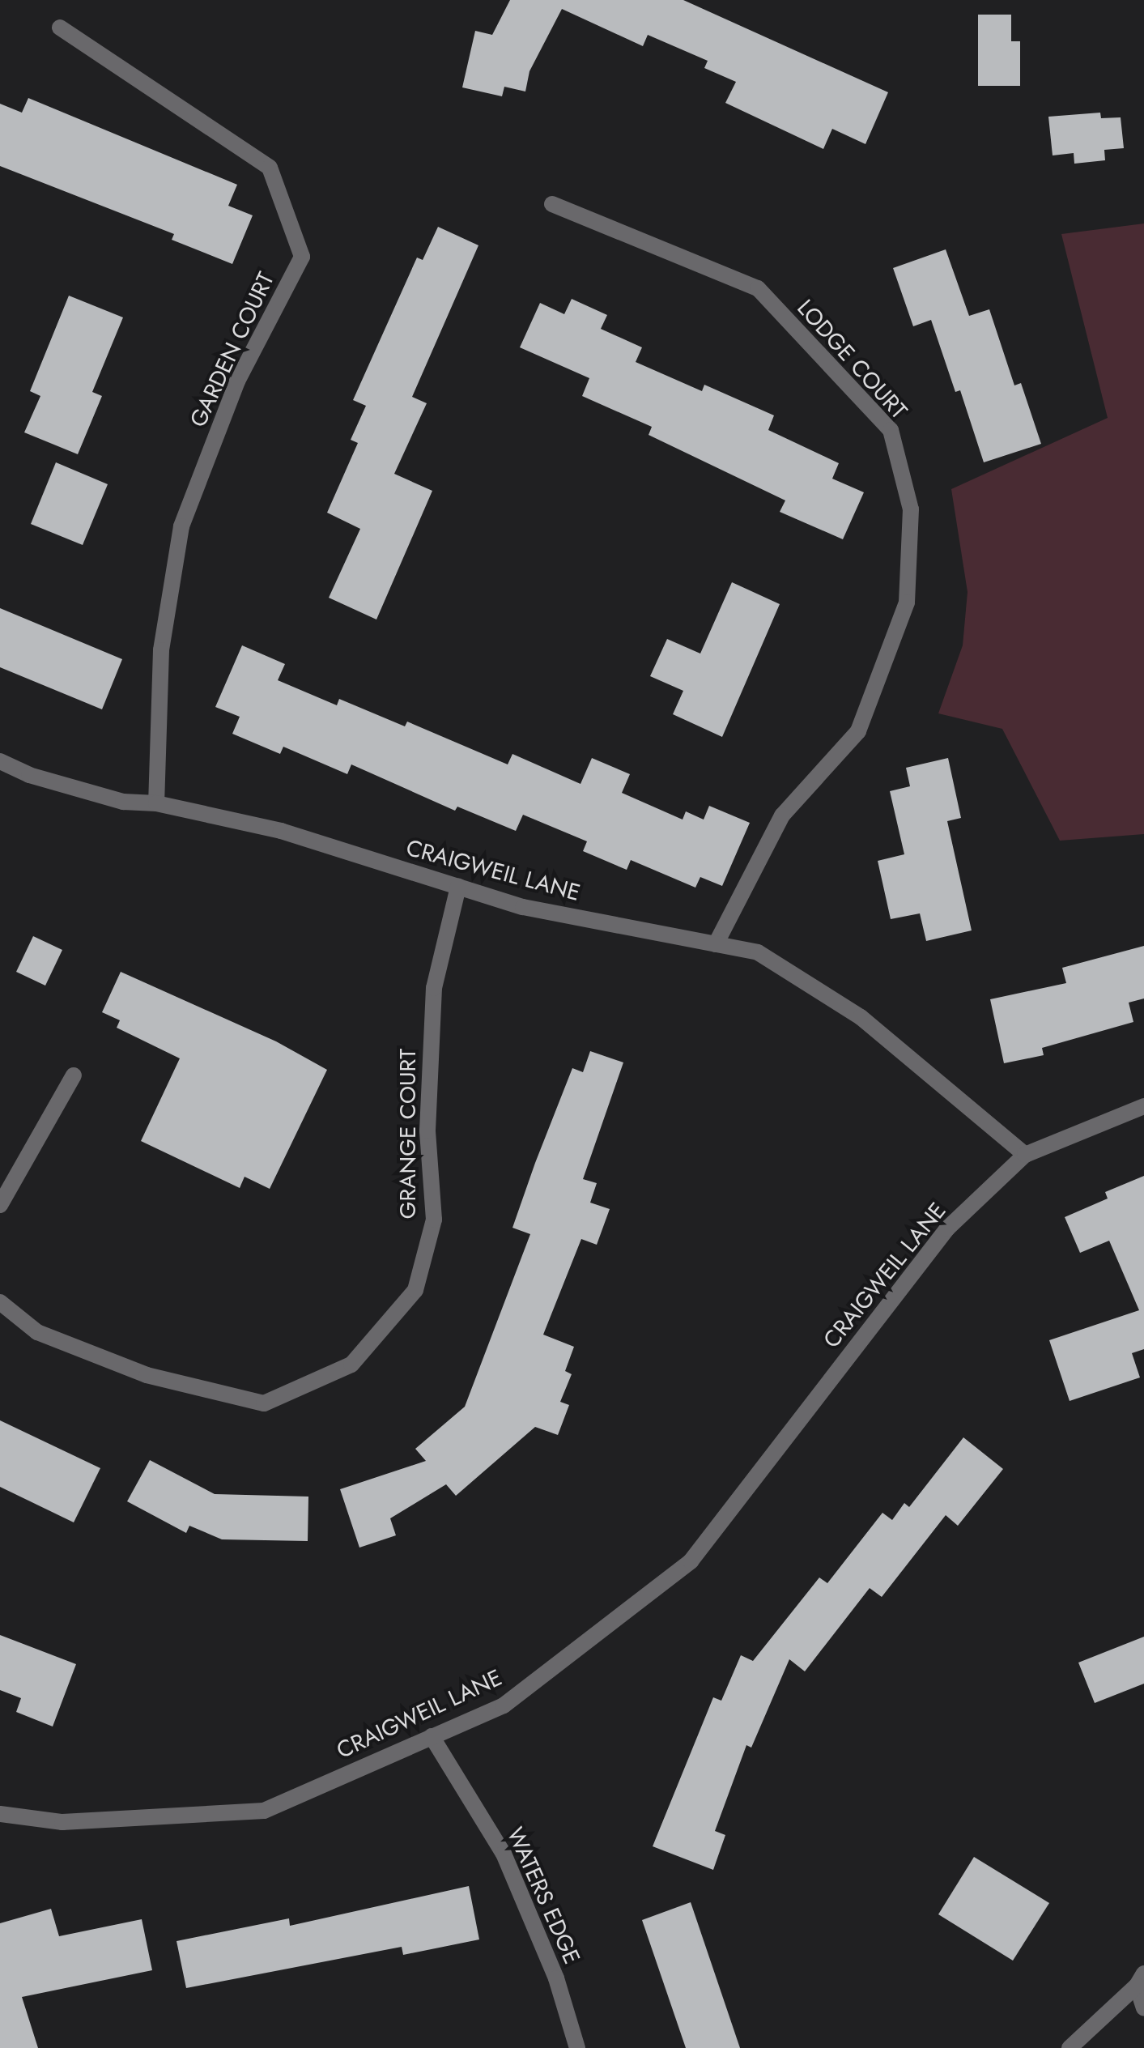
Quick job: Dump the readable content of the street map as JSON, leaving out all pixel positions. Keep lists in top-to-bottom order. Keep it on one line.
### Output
{"streets":{"street":["GARDEN COURT","LODGE COURT","CRAIGWEIL LANE","GRANGE COURT","WATERS EDGE"]},"crossings":[["GARDEN COURT","CRAIGWEIL LANE"],["LODGE COURT","CRAIGWEIL LANE"],["CRAIGWEIL LANE","GRANGE COURT"],["CRAIGWEIL LANE","WATERS EDGE"]]}
